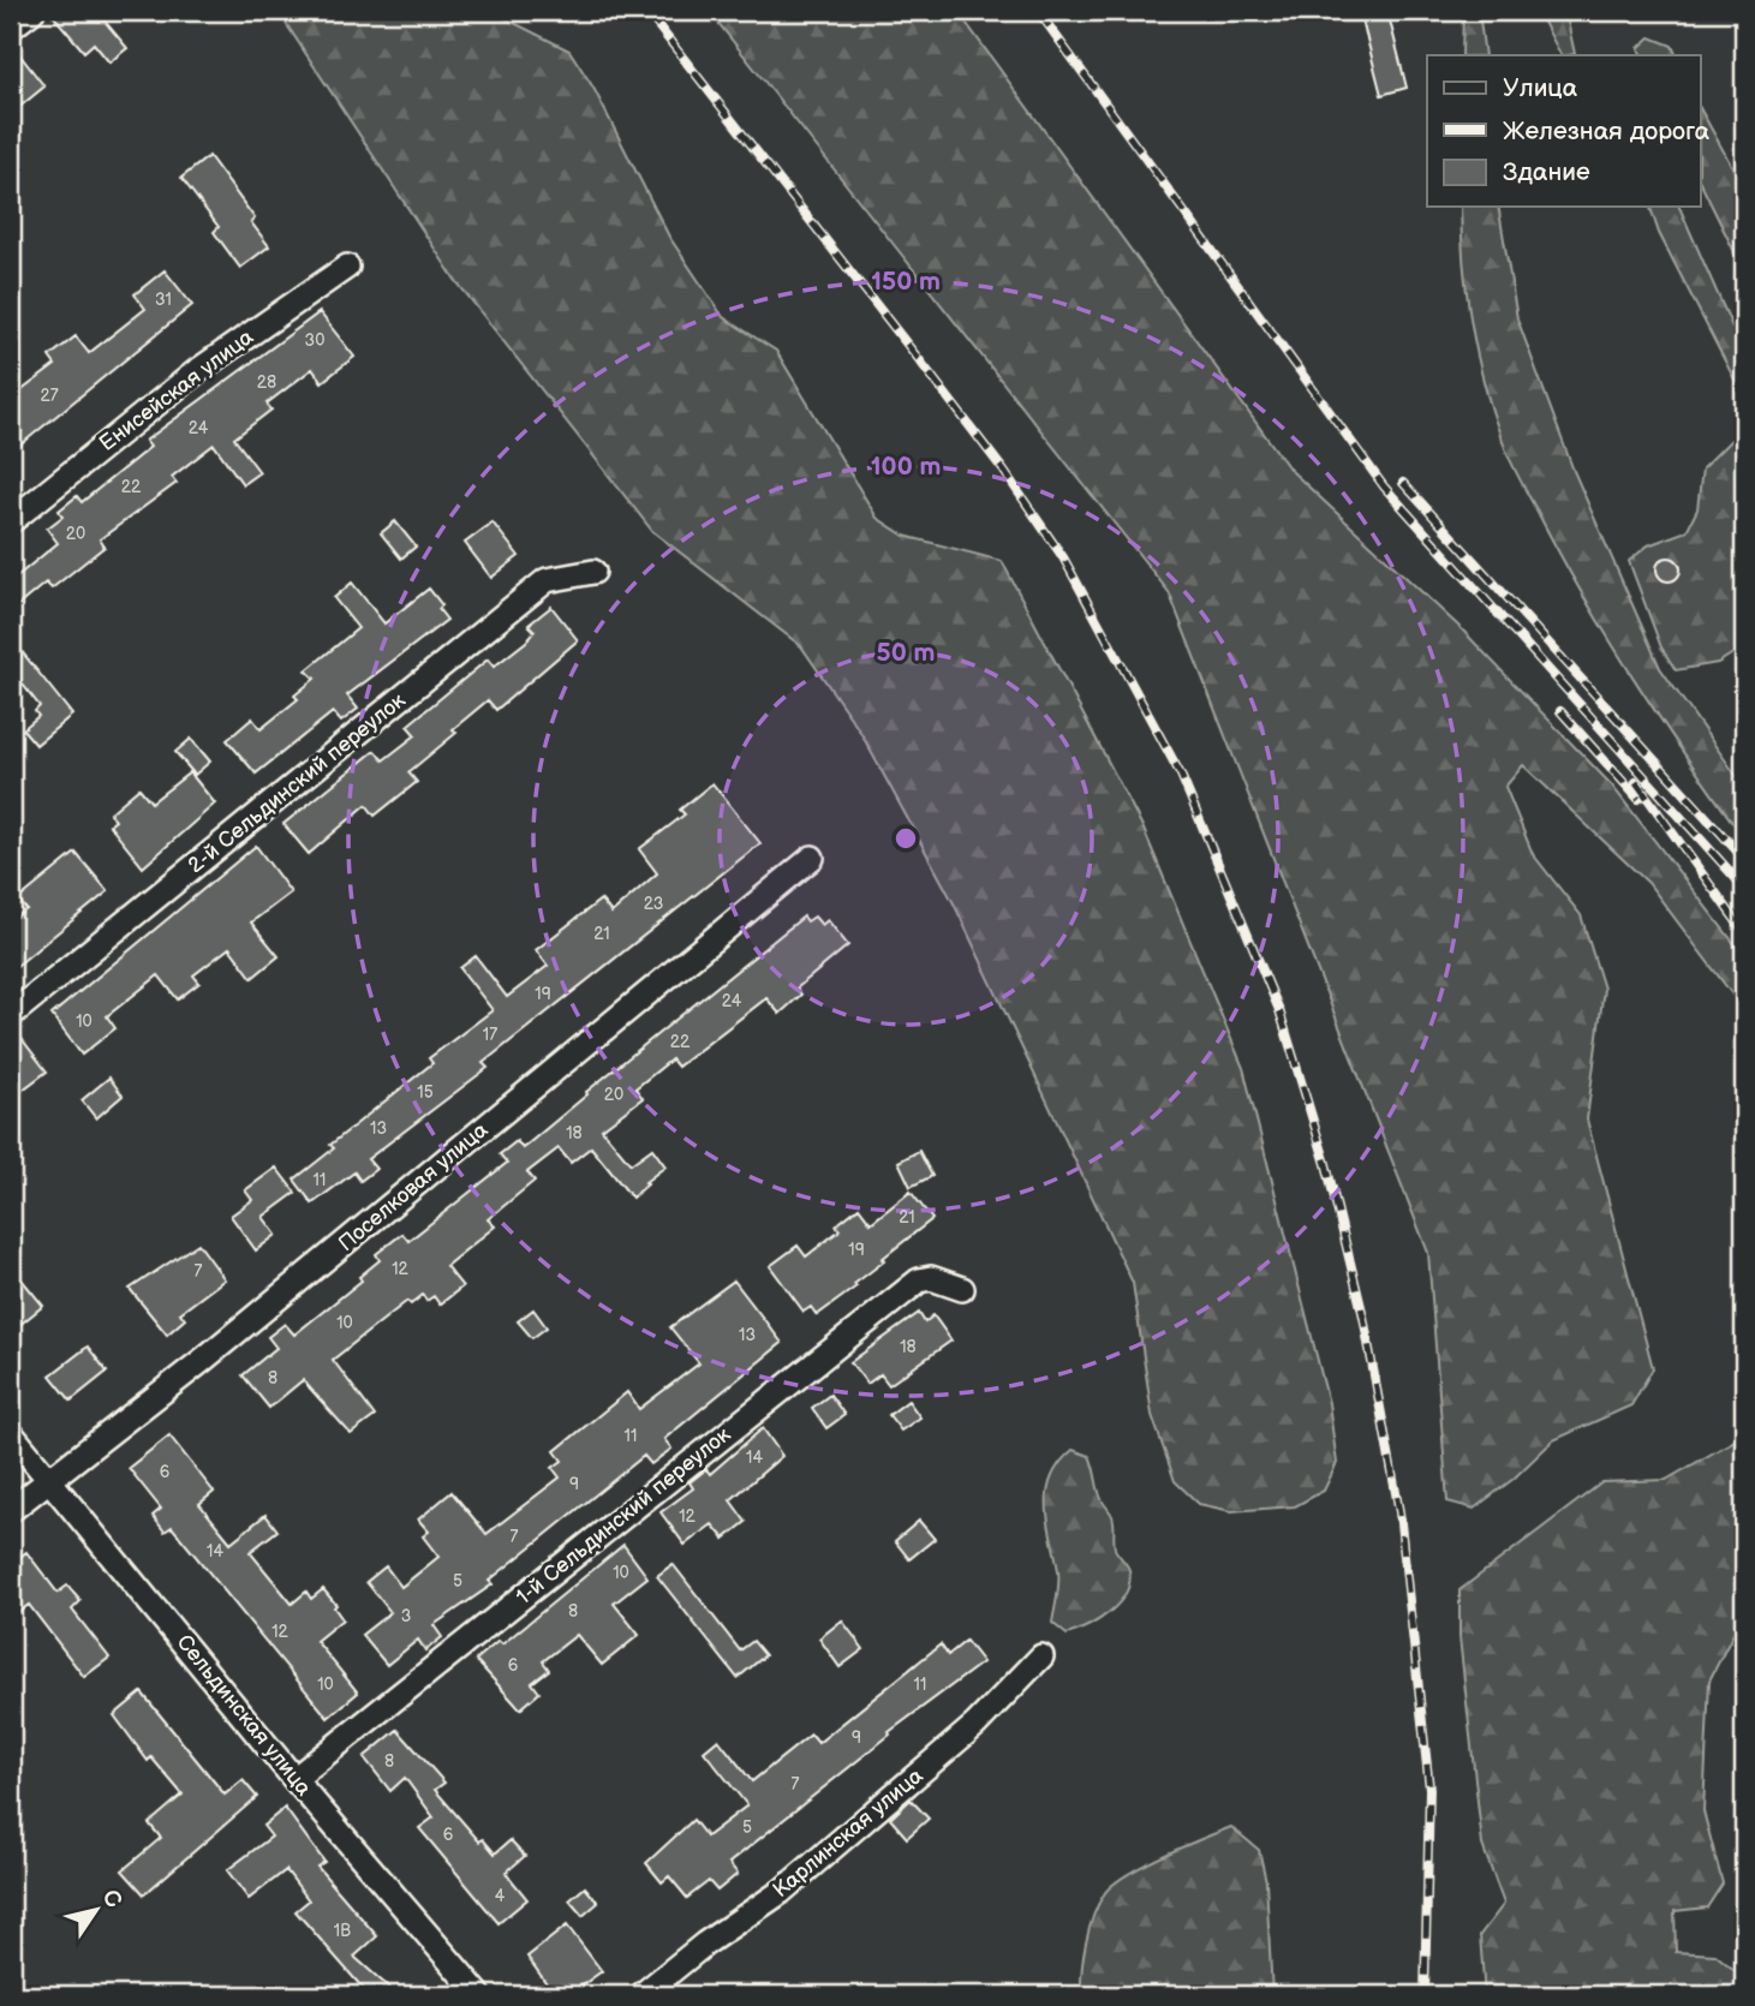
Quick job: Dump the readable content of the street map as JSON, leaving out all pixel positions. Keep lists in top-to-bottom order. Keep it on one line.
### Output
{"streets":{"street":["Енисейская улица","2-й Сельдинский переулок","Поселковая улица","1-й Сельдинский переулок","Сельдинская улица","Карлинская улица"]},"crossings":[["Поселковая улица","Сельдинская улица"],["1-й Сельдинский переулок","Сельдинская улица"]],"house_numbers":["31","30","28","27","24","22","20","23","21","19","24","10","17","22","15","20","13","18","11","21","19","12","7","10","13","18","8","11","14","6","9","12","7","14","10","5","8","3","12","6","10","11","9","8","7","5","6","4","1В"],"legend":["Улица","Железная дорога","Здание"],"north":"top right","rings":["150 m","100 m","50 m"]}
